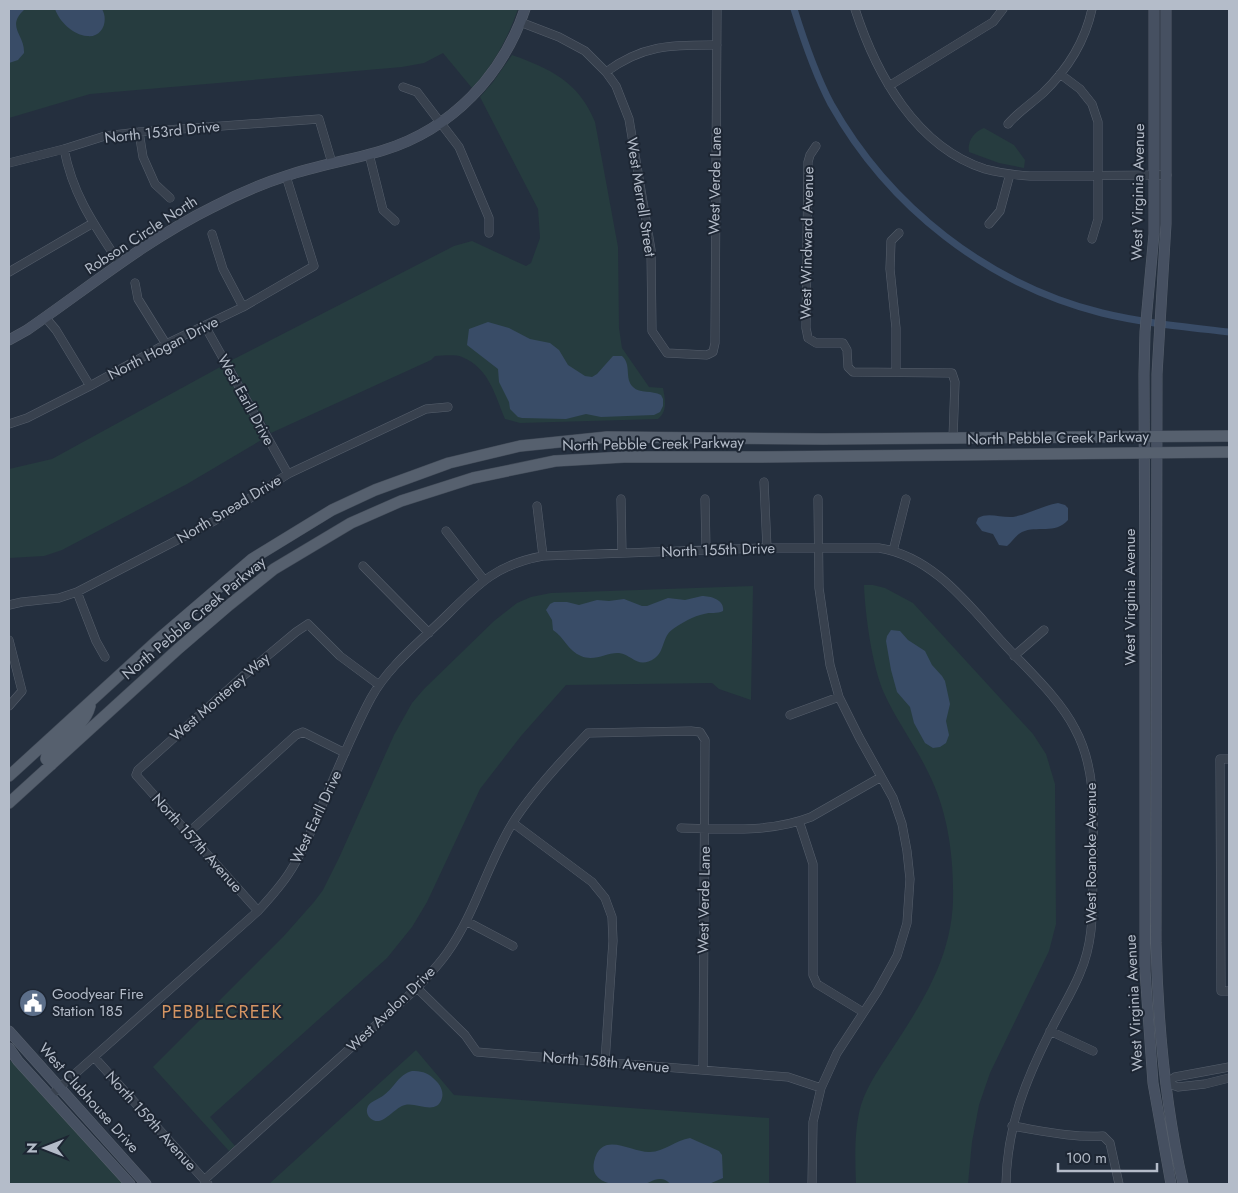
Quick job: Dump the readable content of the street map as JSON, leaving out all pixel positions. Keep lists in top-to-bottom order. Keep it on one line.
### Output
{"streets":{"main road":["West Virginia Avenue","Robson Circle North","North Pebble Creek Parkway","West Clubhouse Drive"],"street":["North 153rd Drive","West Verde Lane","West Merrell Street","West Windward Avenue","North Hogan Drive","West Earll Drive","North Snead Drive","North 155th Drive","West Monterey Way","North 157th Avenue","West Roanoke Avenue","West Avalon Drive","North 158th Avenue","North 159th Avenue"]},"crossings":[["North 153rd Drive","Robson Circle North"],["West Verde Lane","West Merrell Street"],["West Verde Lane","West Avalon Drive"],["West Verde Lane","North 158th Avenue"],["West Virginia Avenue","North Pebble Creek Parkway"],["West Merrell Street","Robson Circle North"],["Robson Circle North","North Hogan Drive"],["North Hogan Drive","West Earll Drive"],["West Earll Drive","North Snead Drive"],["West Earll Drive","North 155th Drive"],["West Earll Drive","West Monterey Way"],["West Earll Drive","North 157th Avenue"],["West Earll Drive","West Clubhouse Drive"],["West Earll Drive","North 159th Avenue"],["North 155th Drive","West Roanoke Avenue"],["West Monterey Way","North 157th Avenue"],["West Avalon Drive","North 158th Avenue"],["West Avalon Drive","North 159th Avenue"]],"districts":["PEBBLECREEK"],"places":{"public building":["Goodyear Fire Station 185"]},"scale_bar":"100 m","north":"left"}
